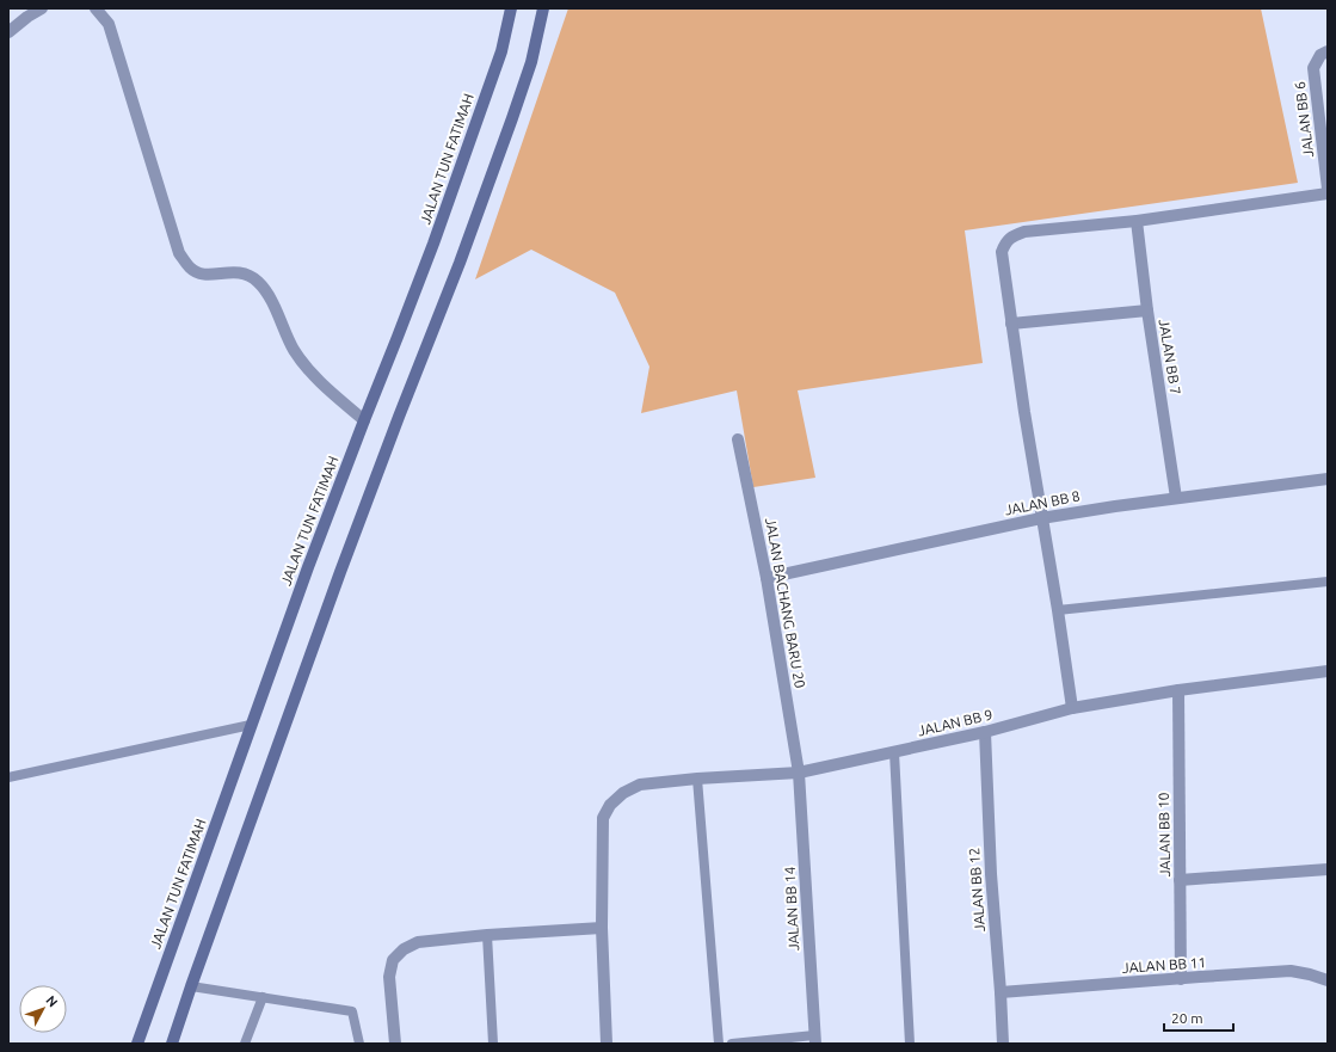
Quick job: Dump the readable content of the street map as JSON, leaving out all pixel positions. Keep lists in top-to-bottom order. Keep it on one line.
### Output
{"streets":{"main road":["JALAN TUN FATIMAH"],"street":["JALAN BB 6","JALAN BB 7","JALAN BB 8","JALAN BACHANG BARU 20","JALAN BB 9","JALAN BB 10","JALAN BB 12","JALAN BB 14","JALAN BB 11"]},"crossings":[["JALAN BB 7","JALAN BB 8"],["JALAN BB 8","JALAN BACHANG BARU 20"],["JALAN BACHANG BARU 20","JALAN BB 9"],["JALAN BACHANG BARU 20","JALAN BB 14"],["JALAN BB 9","JALAN BB 10"],["JALAN BB 9","JALAN BB 12"],["JALAN BB 9","JALAN BB 14"],["JALAN BB 10","JALAN BB 11"],["JALAN BB 12","JALAN BB 11"]],"scale_bar":"20 m","north":"top right"}
